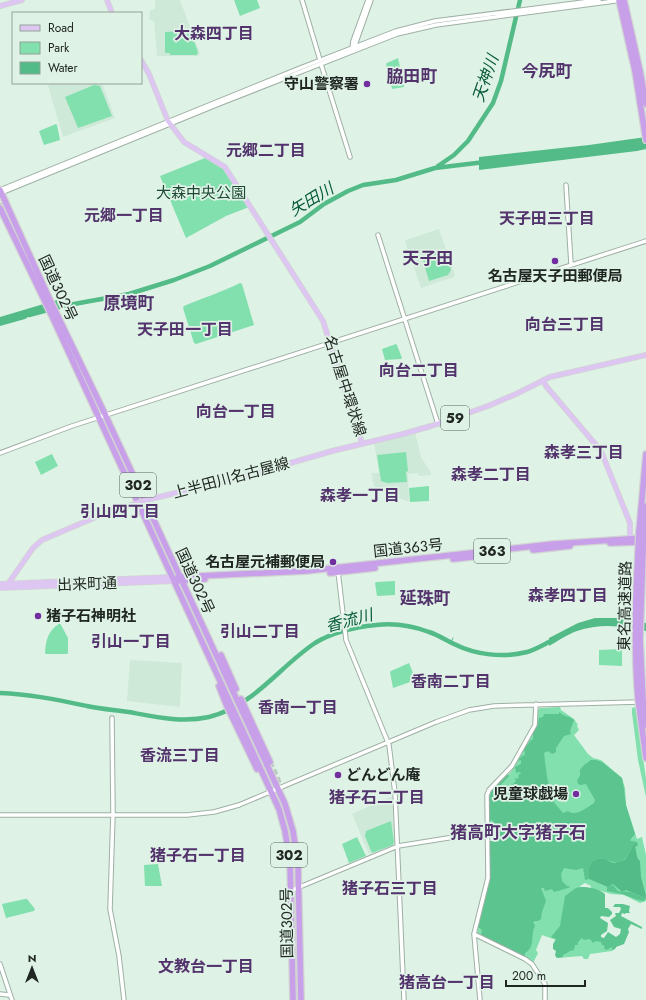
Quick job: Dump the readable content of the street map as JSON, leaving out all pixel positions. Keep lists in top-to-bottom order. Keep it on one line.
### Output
{"streets":{"highway":["国道302号","302","国道363号","363","東名高速道路"],"main road":["名古屋中環状線","59","上半田川名古屋線","出来町通"]},"crossings":[["国道302号","国道363号"],["国道302号","出来町通"],["名古屋中環状線","上半田川名古屋線"],["上半田川名古屋線","出来町通"],["国道363号","出来町通"],["国道363号","東名高速道路"]],"districts":["大森四丁目","今尻町","脇田町","元郷二丁目","元郷一丁目","天子田三丁目","天子田","原境町","向台三丁目","天子田一丁目","向台二丁目","向台一丁目","森孝三丁目","森孝二丁目","森孝一丁目","引山四丁目","森孝四丁目","延珠町","引山二丁目","引山一丁目","香南二丁目","香南一丁目","香流三丁目","猪子石二丁目","猪高町大字猪子石","猪子石一丁目","猪子石三丁目","文教台一丁目","猪高台一丁目"],"water":["天神川","矢田川","香流川"],"parks":["大森中央公園"],"places":["守山警察署","名古屋天子田郵便局","名古屋元補郵便局","猪子石神明社","どんどん庵","児童球戯場"],"legend":["Road","Park","Water"],"scale_bar":"200 m","north":"top"}
